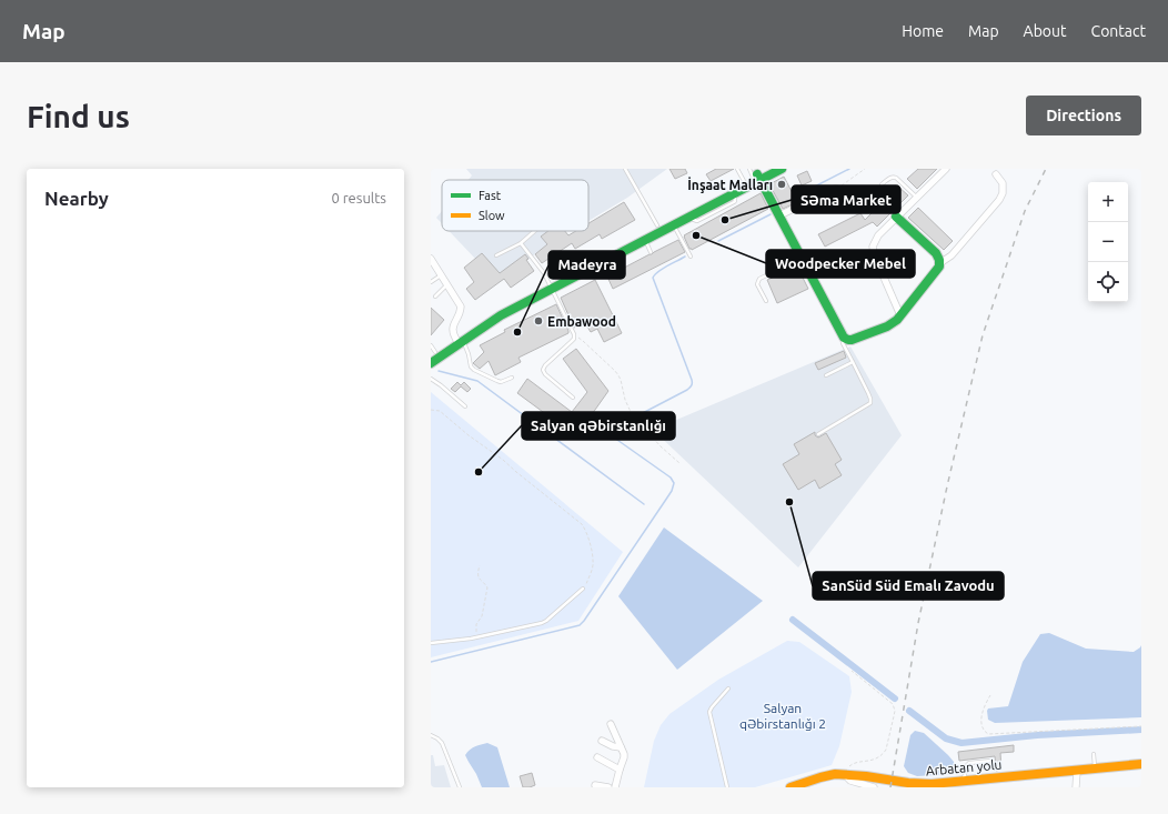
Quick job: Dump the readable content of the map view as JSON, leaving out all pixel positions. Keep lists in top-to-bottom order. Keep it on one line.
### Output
{"streets":{"main road":["Arbatan yolu"]},"parks":["Salyan qəbirstanlığı 2"],"places":["İnşaat Malları","Səma Market","Woodpecker Mebel","Embawood","Madeyra","Salyan qəbirstanlığı","SanSüd Süd Emalı Zavodu"],"legend":["Fast","Slow"],"page":{"header":"Map","nav":["Home","Map","About","Contact"],"buttons":"Directions","title":"Find us","heading":["Nearby","0 results"],"map_buttons":["+","−"]}}
